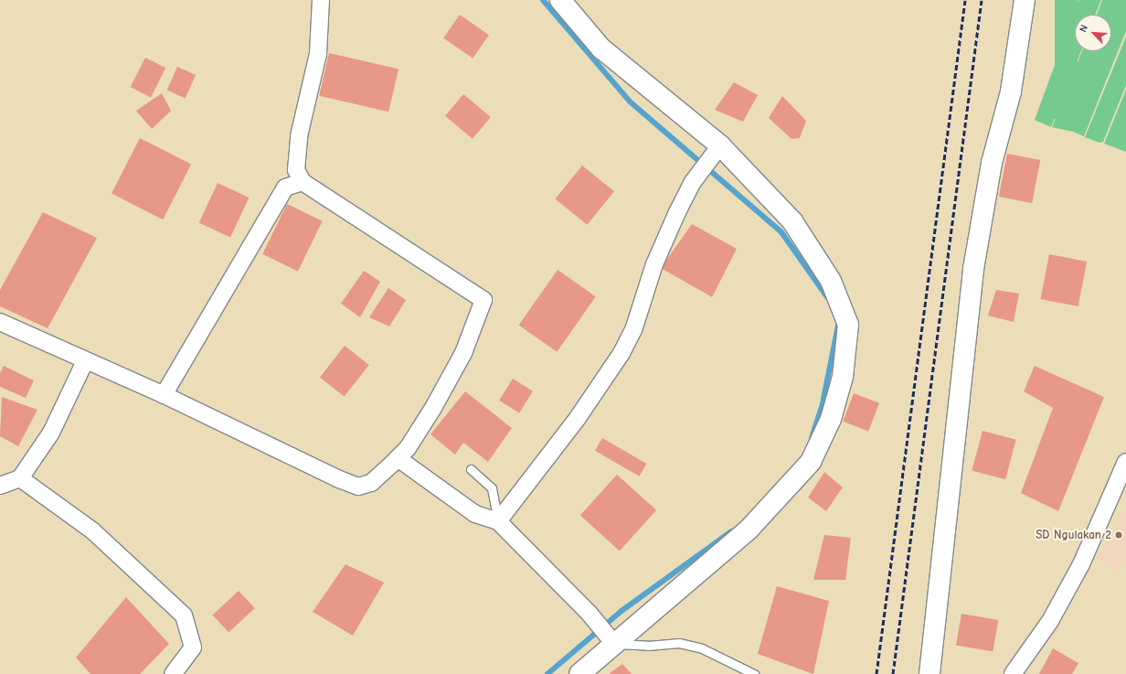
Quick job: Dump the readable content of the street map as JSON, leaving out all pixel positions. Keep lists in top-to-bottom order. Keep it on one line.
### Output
{"places":["SD Ngulakan 2"],"north":"top left"}
